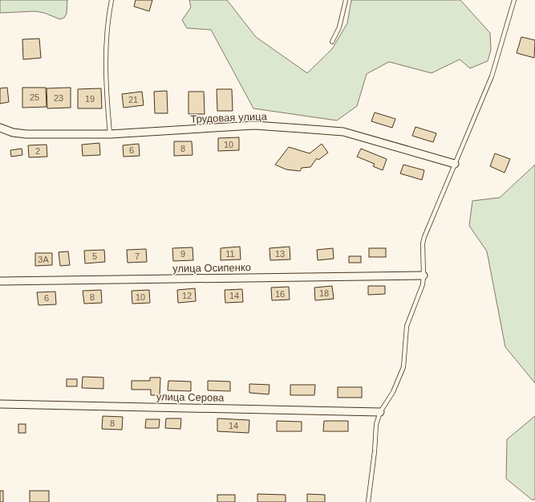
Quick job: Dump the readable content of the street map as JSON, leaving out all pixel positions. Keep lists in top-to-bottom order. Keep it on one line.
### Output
{"streets":{"street":["Трудовая улица","улица Осипенко","улица Серова"]},"house_numbers":["25","23","19","21","10","8","6","2","9","11","13","5","7","3А","18","16","12","14","8","10","6","8","14"]}
